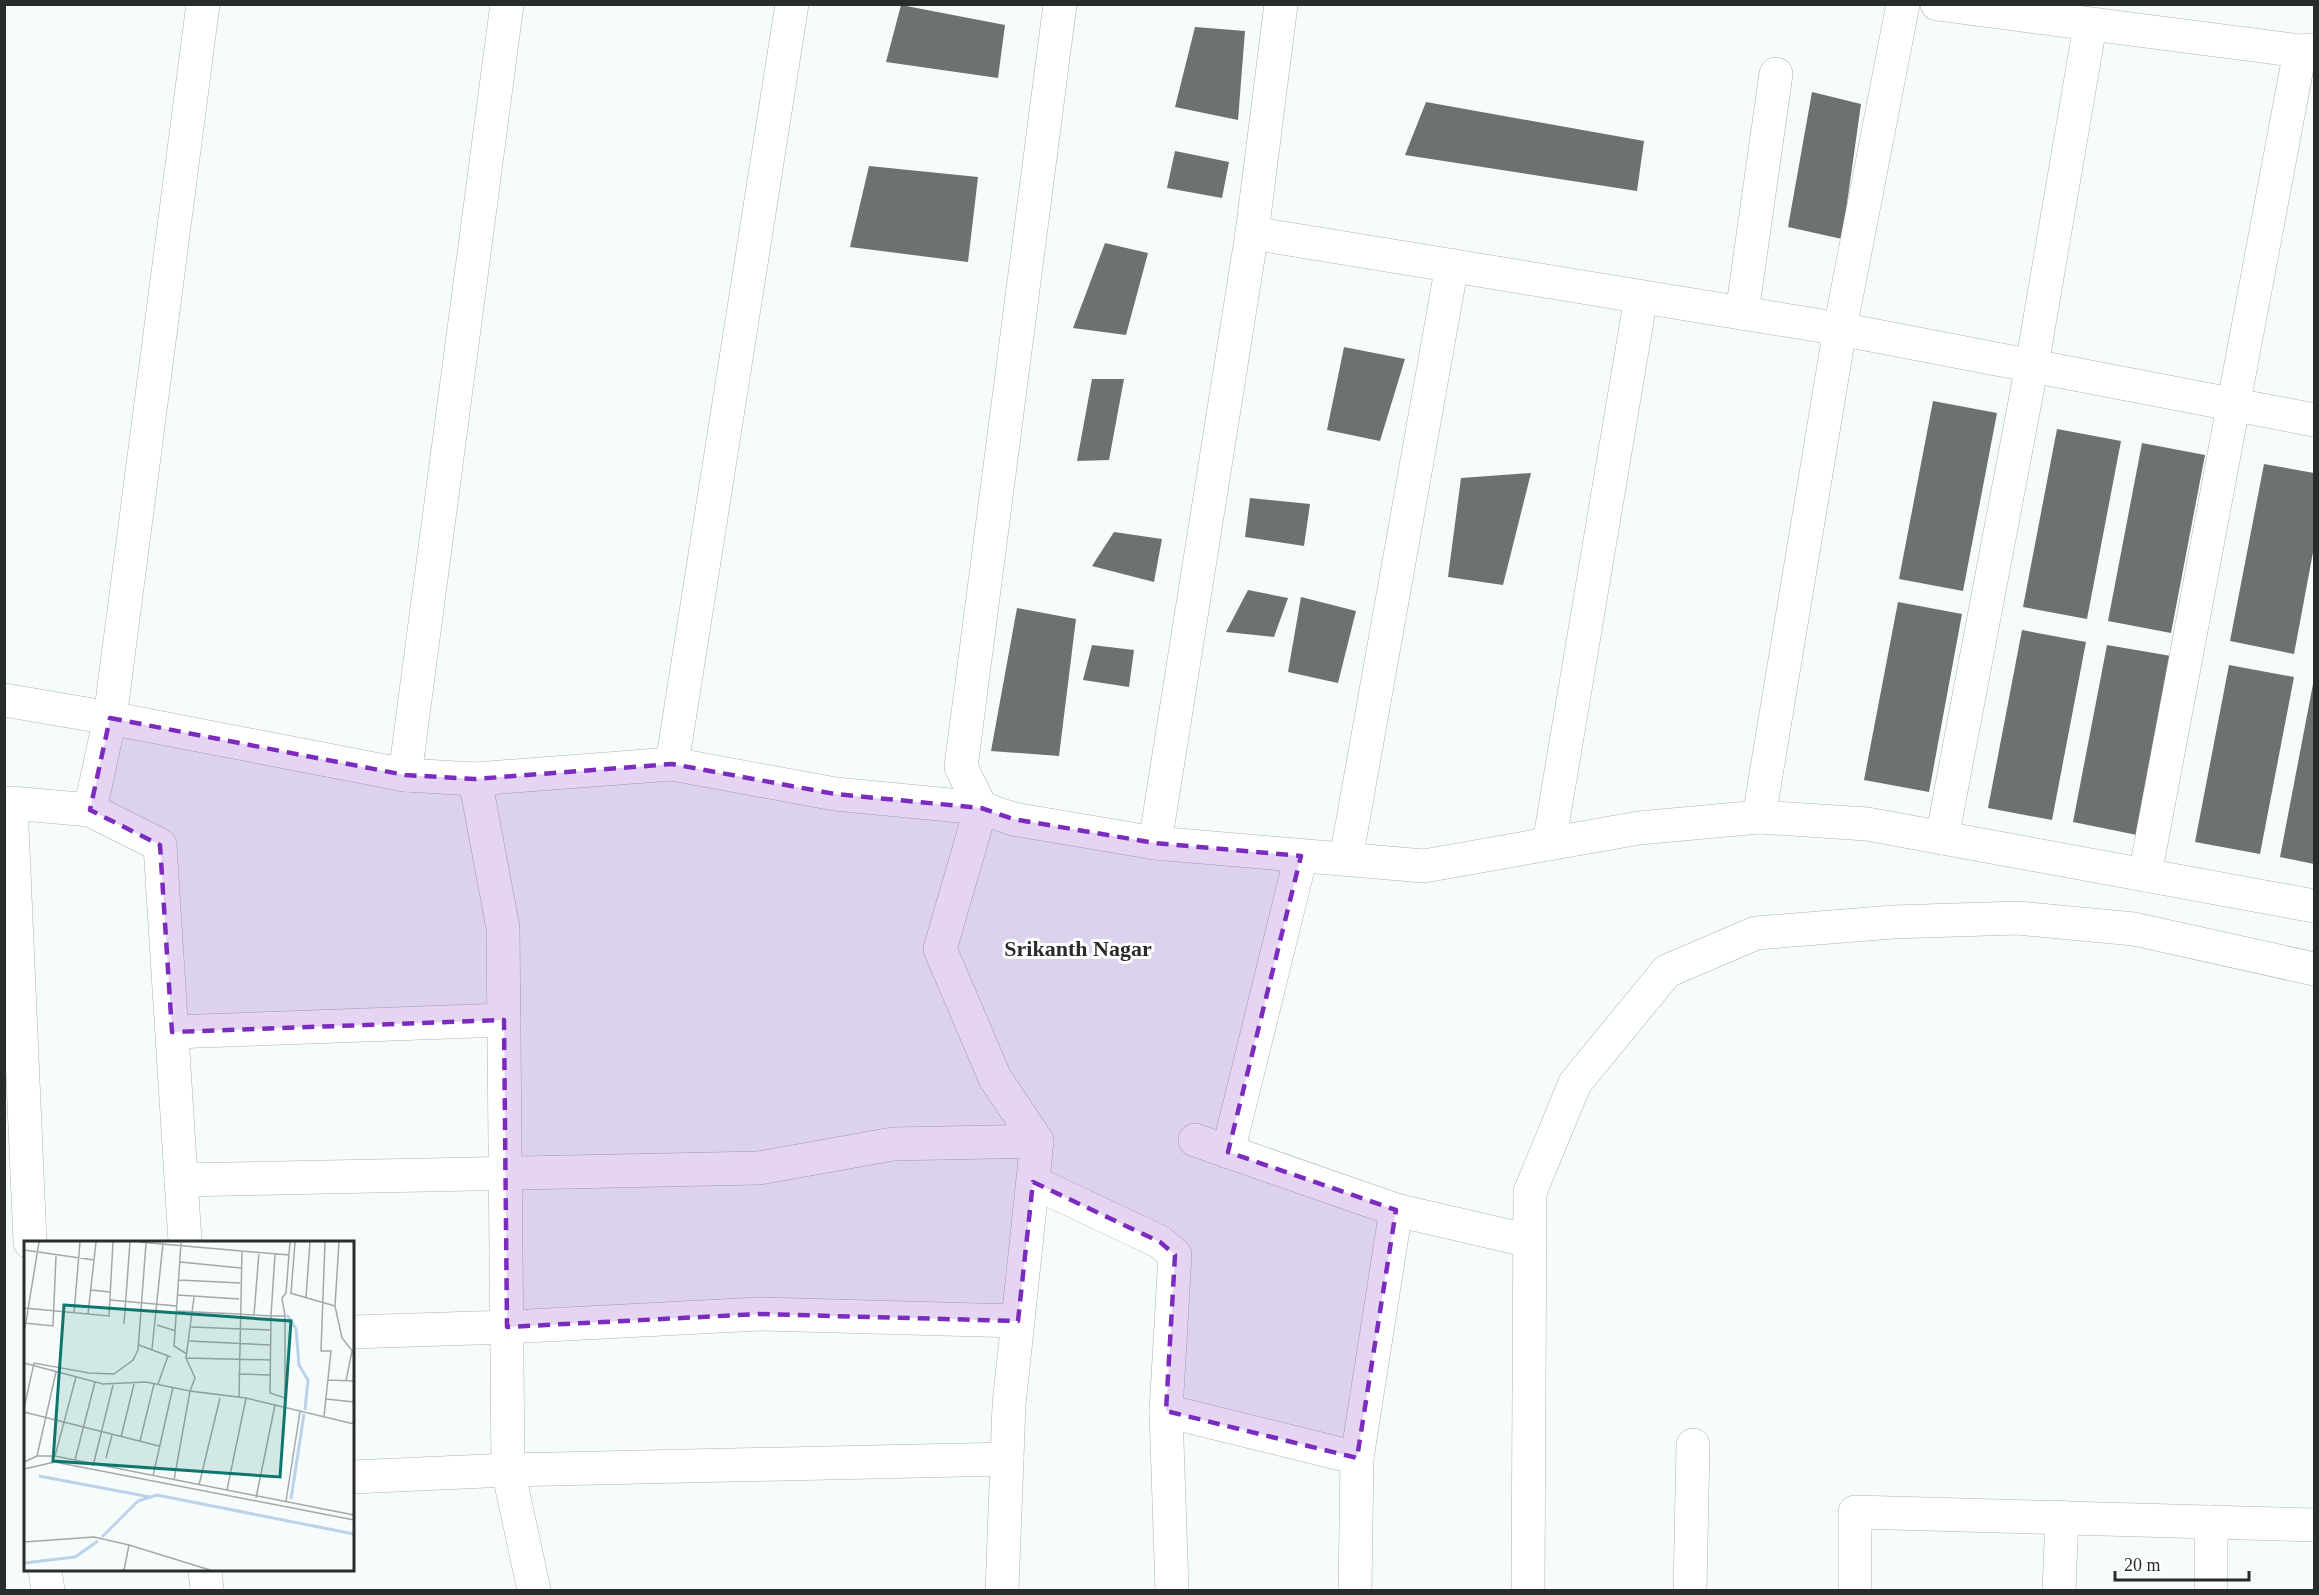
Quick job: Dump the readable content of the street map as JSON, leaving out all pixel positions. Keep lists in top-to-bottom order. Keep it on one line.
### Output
{"districts":["Srikanth Nagar"],"scale_bar":"20 m"}
